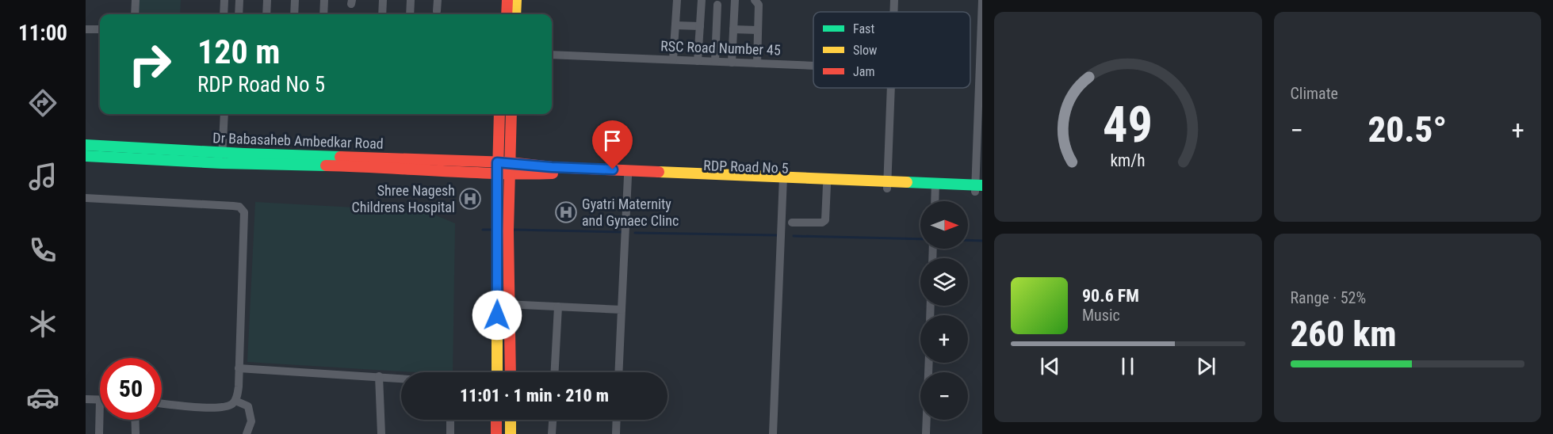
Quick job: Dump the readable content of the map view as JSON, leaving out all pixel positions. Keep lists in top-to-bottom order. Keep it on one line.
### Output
{"streets":{"main road":["Dr Babasaheb Ambedkar Road","RDP Road No 5"],"street":["RSC Road Number 45"]},"crossings":[["Dr Babasaheb Ambedkar Road","RDP Road No 5"]],"places":{"hospital":["Shree Nagesh Childrens Hospital","Gyatri Maternity and Gynaec Clinc"]},"legend":["Fast","Slow","Jam"],"north":"right","page":{"tabs":"11:00","tile":["Climate",["Range · 52%","260 km"]],"turn":["120 m","RDP Road No 5"],"heat":["−","20.5°","+"],"map_buttons":["+","−"],"song":["90.6 FM","Music"],"limit":"50","trip":"11:01 · 1 min · 210 m","gauge":["49","km/h"]}}
